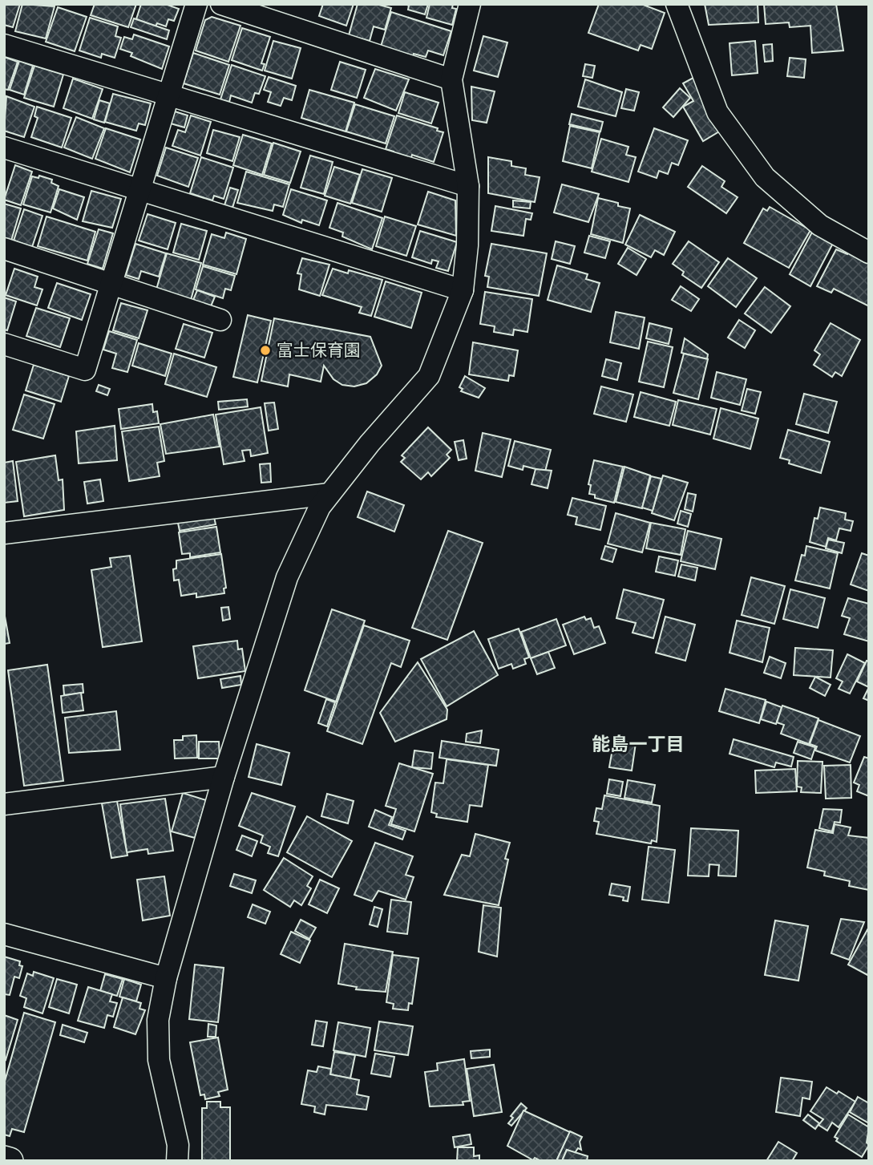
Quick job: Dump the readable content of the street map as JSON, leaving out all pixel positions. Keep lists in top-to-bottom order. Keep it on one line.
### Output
{"districts":["能島一丁目"],"places":["富士保育園"]}
